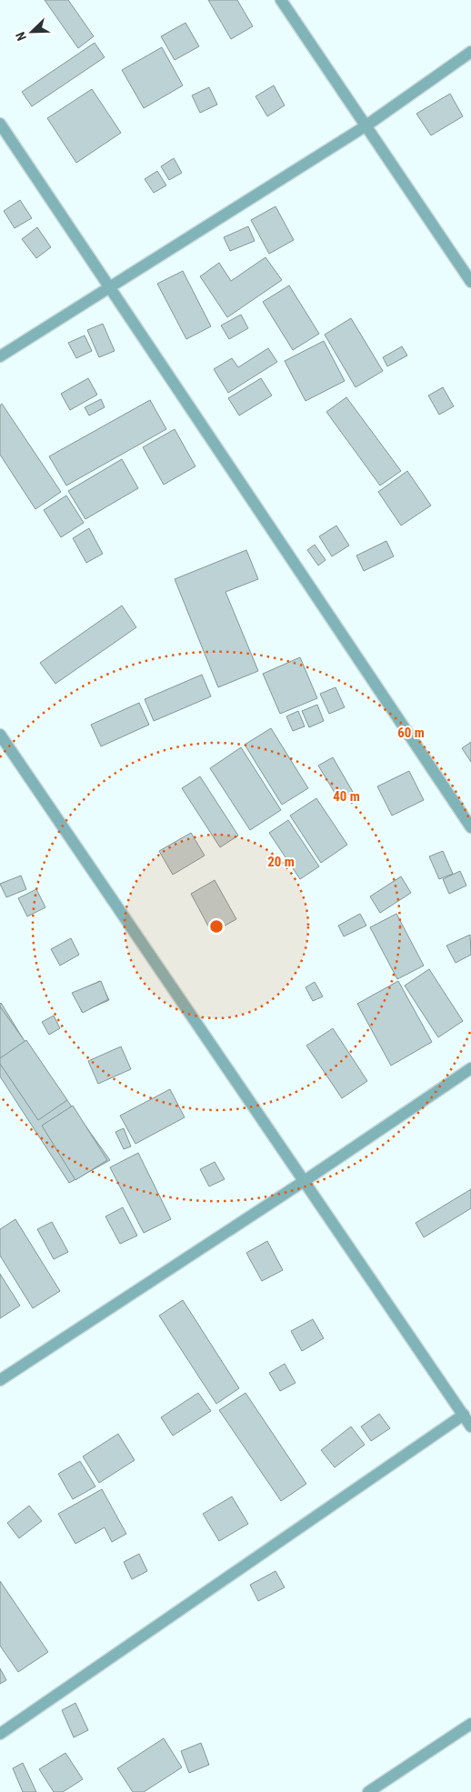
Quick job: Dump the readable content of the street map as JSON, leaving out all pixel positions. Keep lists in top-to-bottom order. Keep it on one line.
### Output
{"north":"bottom left","rings":["60 m","40 m","20 m"]}
